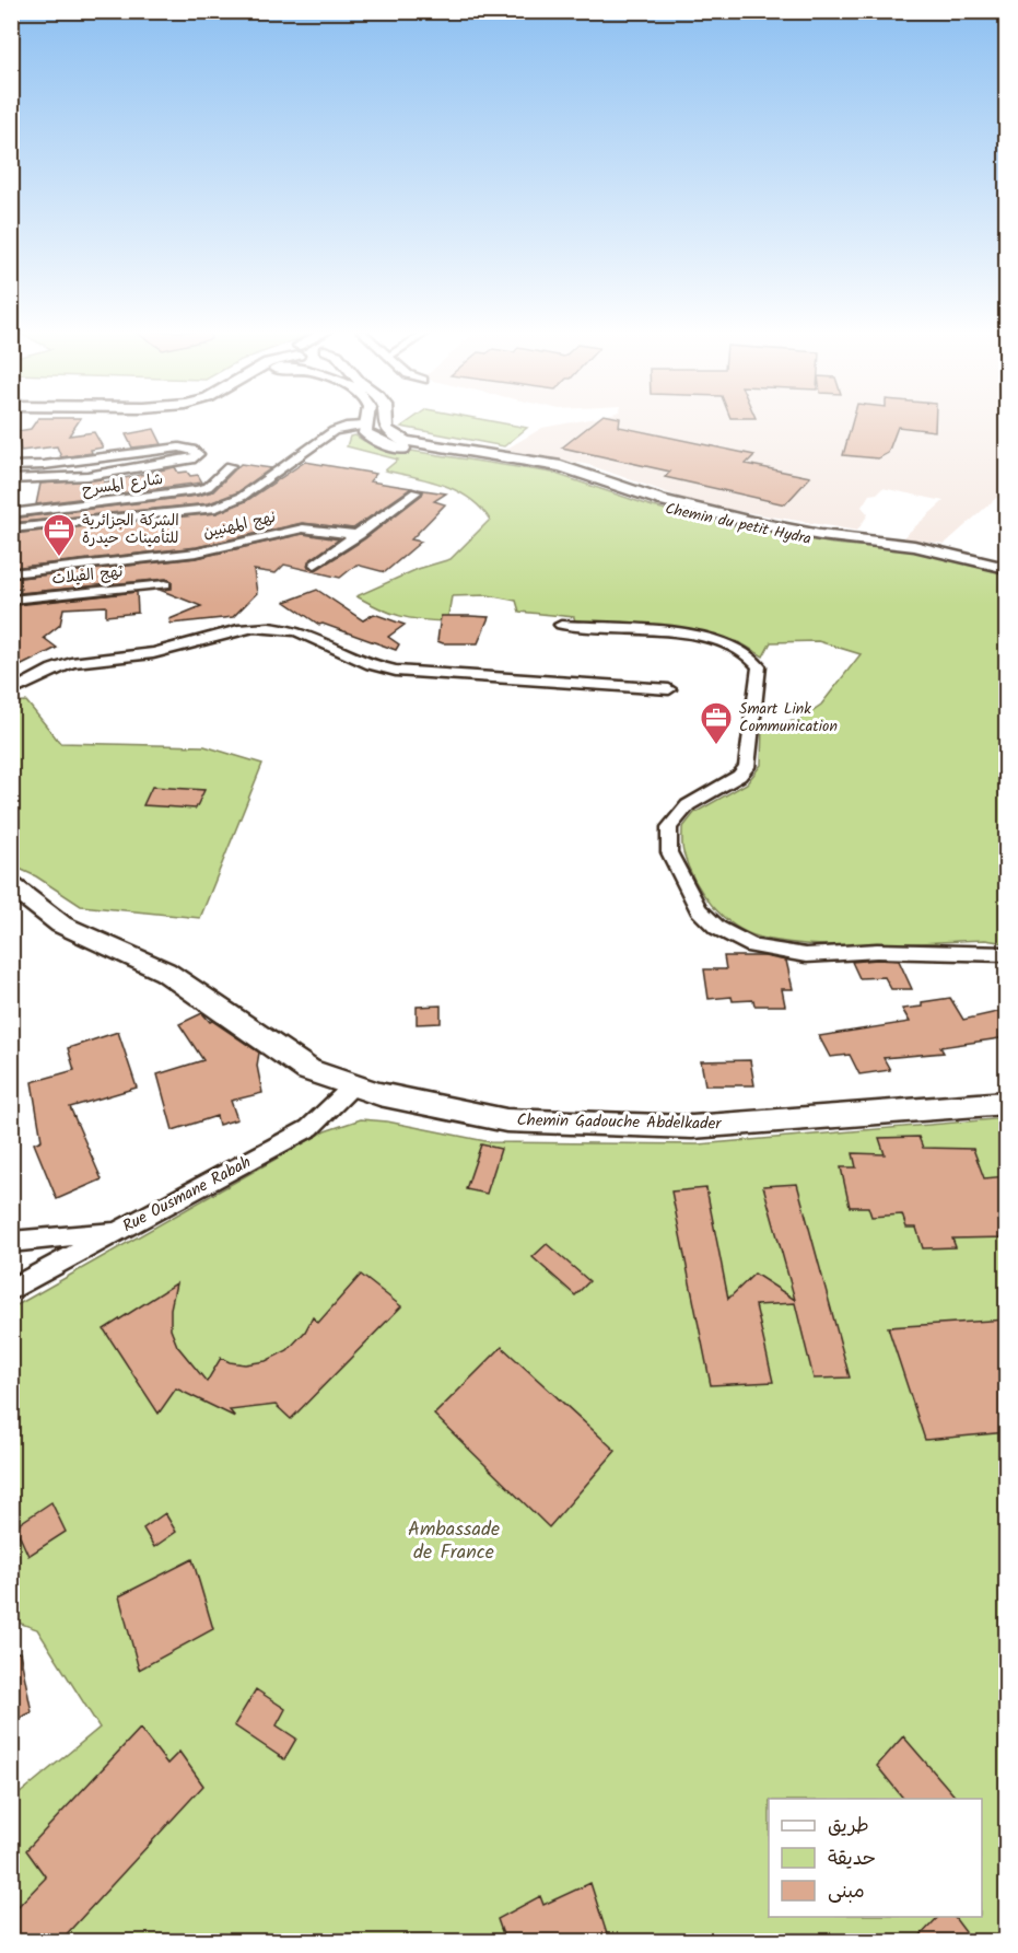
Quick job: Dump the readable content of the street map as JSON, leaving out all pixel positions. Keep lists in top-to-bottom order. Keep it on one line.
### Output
{"streets":{"main road":["Chemin du petit Hydra","Chemin Gadouche Abdelkader"],"street":["شارع المسرح","نهج المهنيين","نهج الفيلات","Rue Ousmane Rabah"]},"crossings":[["Chemin Gadouche Abdelkader","Rue Ousmane Rabah"]],"parks":["Ambassade de France"],"places":{"office":["الشركة الجزائرية للتأمينات حيدرة","Smart Link Communication"]},"legend":["طريق","حديقة","مبنى"]}
